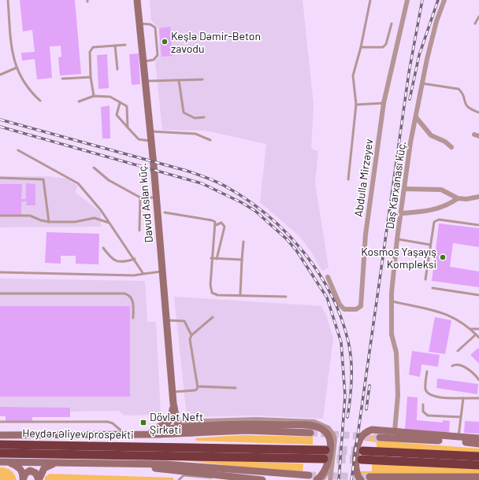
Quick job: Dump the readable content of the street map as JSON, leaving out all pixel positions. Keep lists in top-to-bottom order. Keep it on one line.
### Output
{"streets":{"highway":["Heydər Əliyev prospekti"],"main road":["Davud Aslan küç."],"street":["Abdulla Mirzəyev","Daş Karxanası küç."]},"places":{"other":["Keşlə Dəmir-Beton zavodu","Kosmos Yaşayış Kompleksi"],"transit":["Dövlət Neft Şirkəti"]}}
